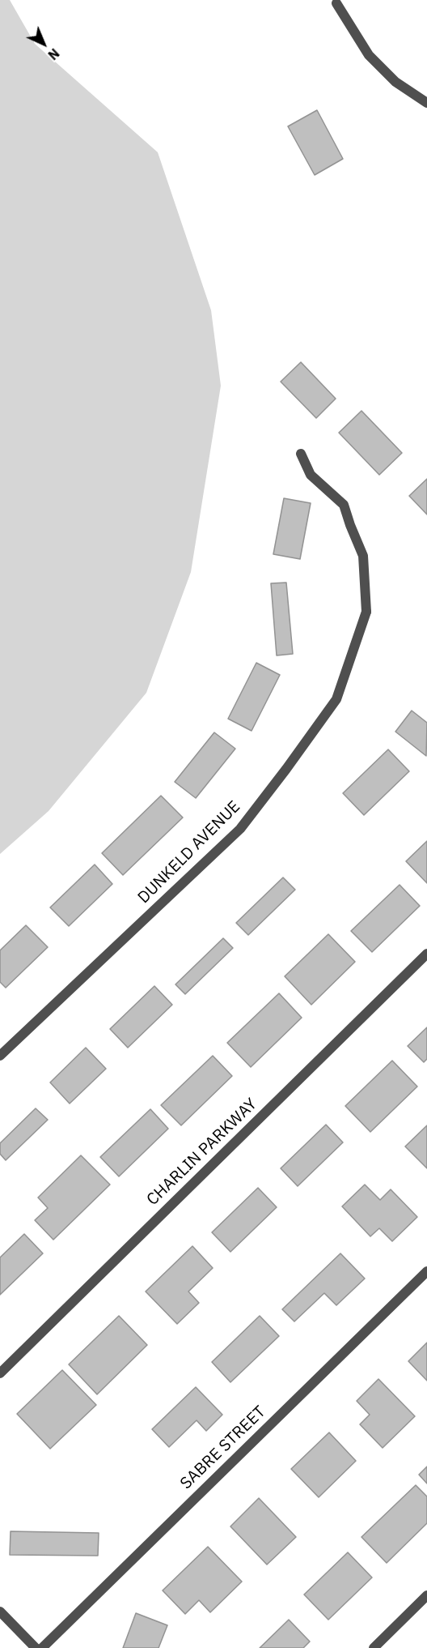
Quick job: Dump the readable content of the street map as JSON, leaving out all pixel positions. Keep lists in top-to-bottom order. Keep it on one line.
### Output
{"streets":{"street":["DUNKELD AVENUE","CHARLIN PARKWAY","SABRE STREET"]},"north":"bottom right"}
